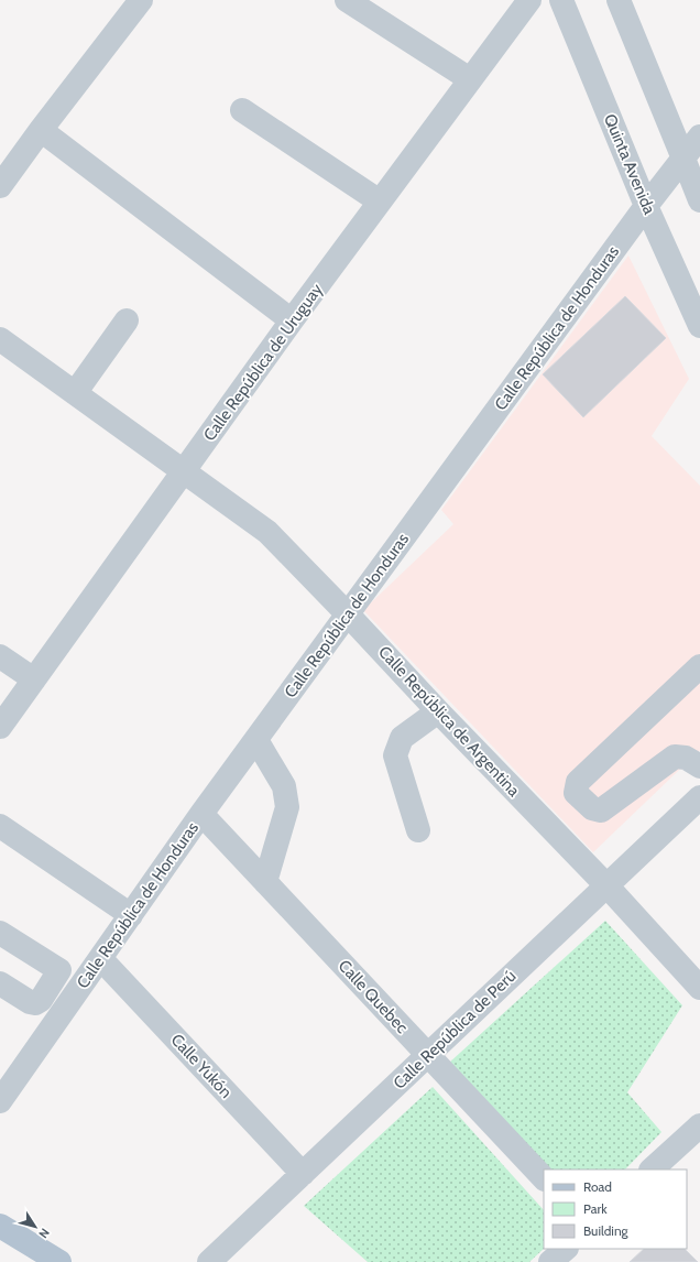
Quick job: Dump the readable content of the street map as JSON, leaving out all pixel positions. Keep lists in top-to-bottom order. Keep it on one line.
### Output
{"streets":{"street":["Quinta Avenida","Calle República de Honduras","Calle República de Uruguay","Calle República de Argentina","Calle Quebec","Calle República de Perú","Calle Yukón"]},"crossings":[["Quinta Avenida","Calle República de Honduras"],["Calle República de Honduras","Calle República de Argentina"],["Calle República de Honduras","Calle Quebec"],["Calle República de Honduras","Calle Yukón"],["Calle República de Uruguay","Calle República de Argentina"],["Calle República de Argentina","Calle República de Perú"],["Calle Quebec","Calle República de Perú"],["Calle República de Perú","Calle Yukón"]],"legend":["Road","Park","Building"],"north":"bottom right"}
